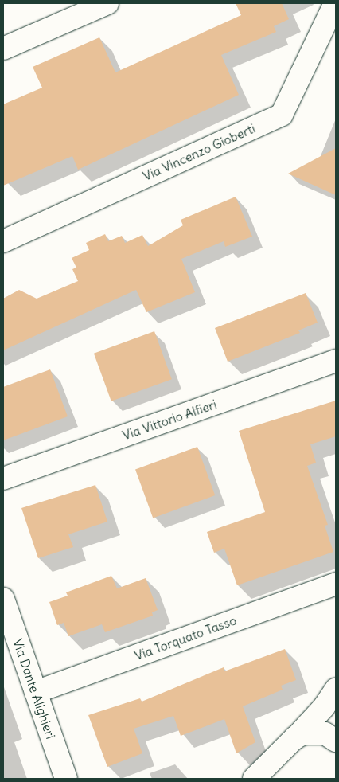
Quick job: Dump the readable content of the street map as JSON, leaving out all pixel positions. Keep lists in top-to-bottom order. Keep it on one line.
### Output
{"streets":{"street":["Via Vincenzo Gioberti","Via Vittorio Alfieri","Via Torquato Tasso","Via Dante Alighieri"]},"crossings":[["Via Torquato Tasso","Via Dante Alighieri"]]}
